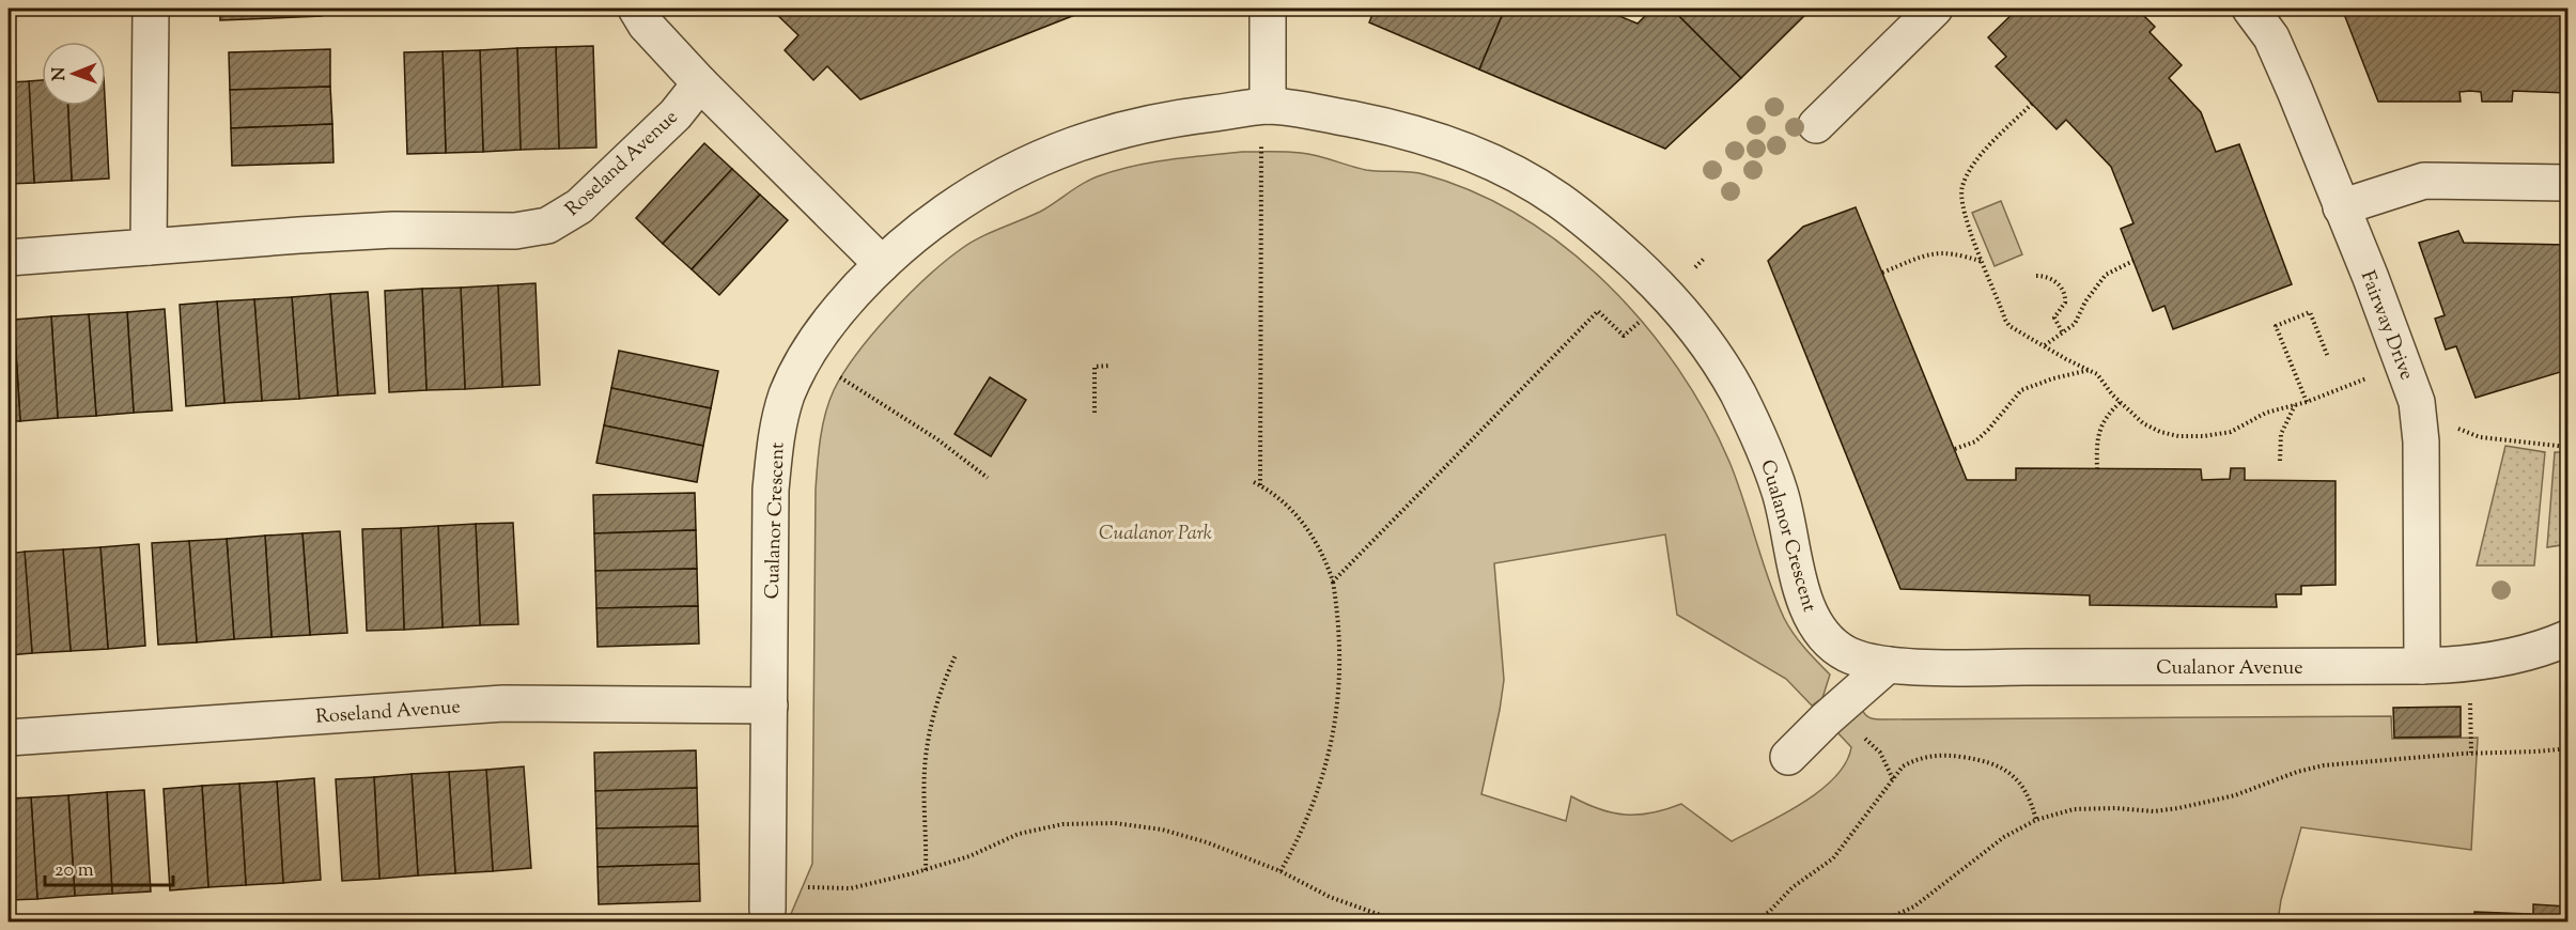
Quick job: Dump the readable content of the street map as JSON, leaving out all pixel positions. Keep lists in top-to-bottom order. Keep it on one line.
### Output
{"streets":{"street":["Roseland Avenue","Fairway Drive","Cualanor Crescent","Cualanor Avenue"]},"crossings":[["Roseland Avenue","Cualanor Crescent"],["Fairway Drive","Cualanor Avenue"],["Cualanor Crescent","Cualanor Avenue"]],"parks":["Cualanor Park"],"scale_bar":"20 m","north":"left"}
